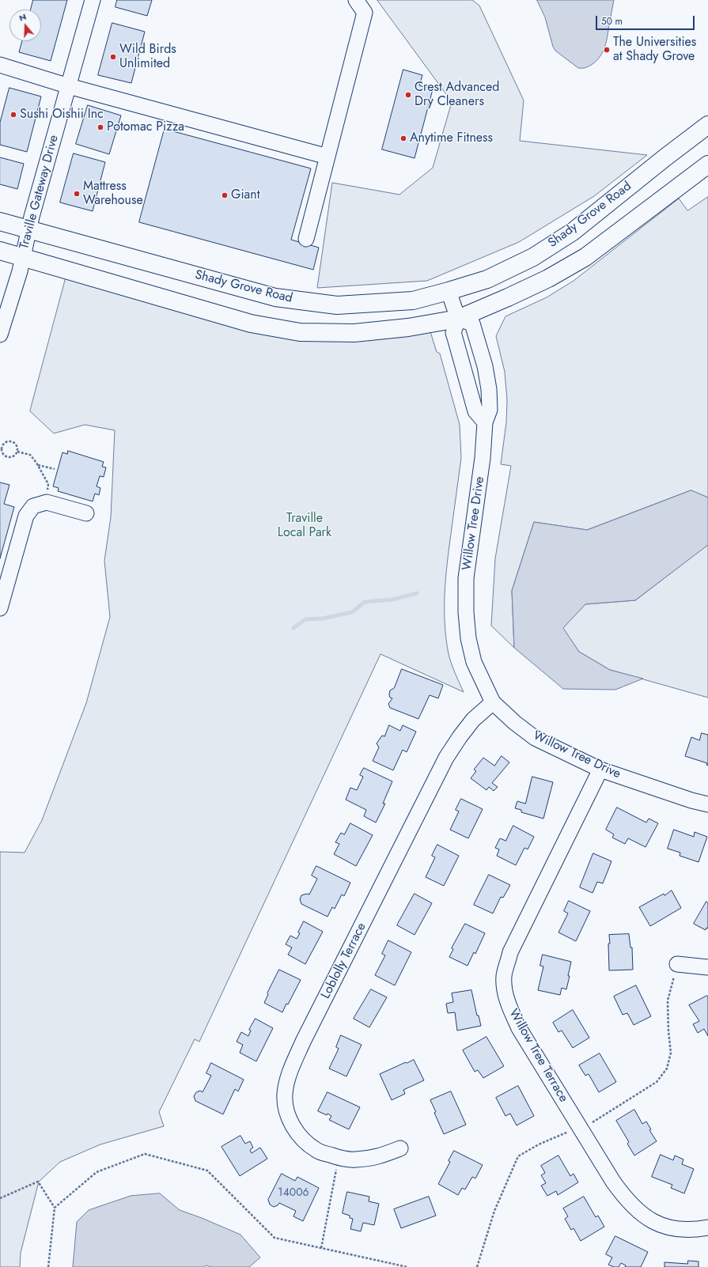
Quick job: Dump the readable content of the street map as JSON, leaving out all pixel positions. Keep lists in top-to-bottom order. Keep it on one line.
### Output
{"streets":{"main road":["Shady Grove Road"],"street":["Traville Gateway Drive","Willow Tree Drive","Loblolly Terrace","Willow Tree Terrace"]},"crossings":[["Traville Gateway Drive","Shady Grove Road"],["Willow Tree Drive","Loblolly Terrace"],["Willow Tree Drive","Willow Tree Terrace"]],"parks":["Traville Local Park"],"places":["The Universities at Shady Grove","Wild Birds Unlimited","Crest Advanced Dry Cleaners","Sushi Oishii Inc","Potomac Pizza","Anytime Fitness","Mattress Warehouse","Giant"],"house_numbers":["14006"],"scale_bar":"50 m","north":"top"}
